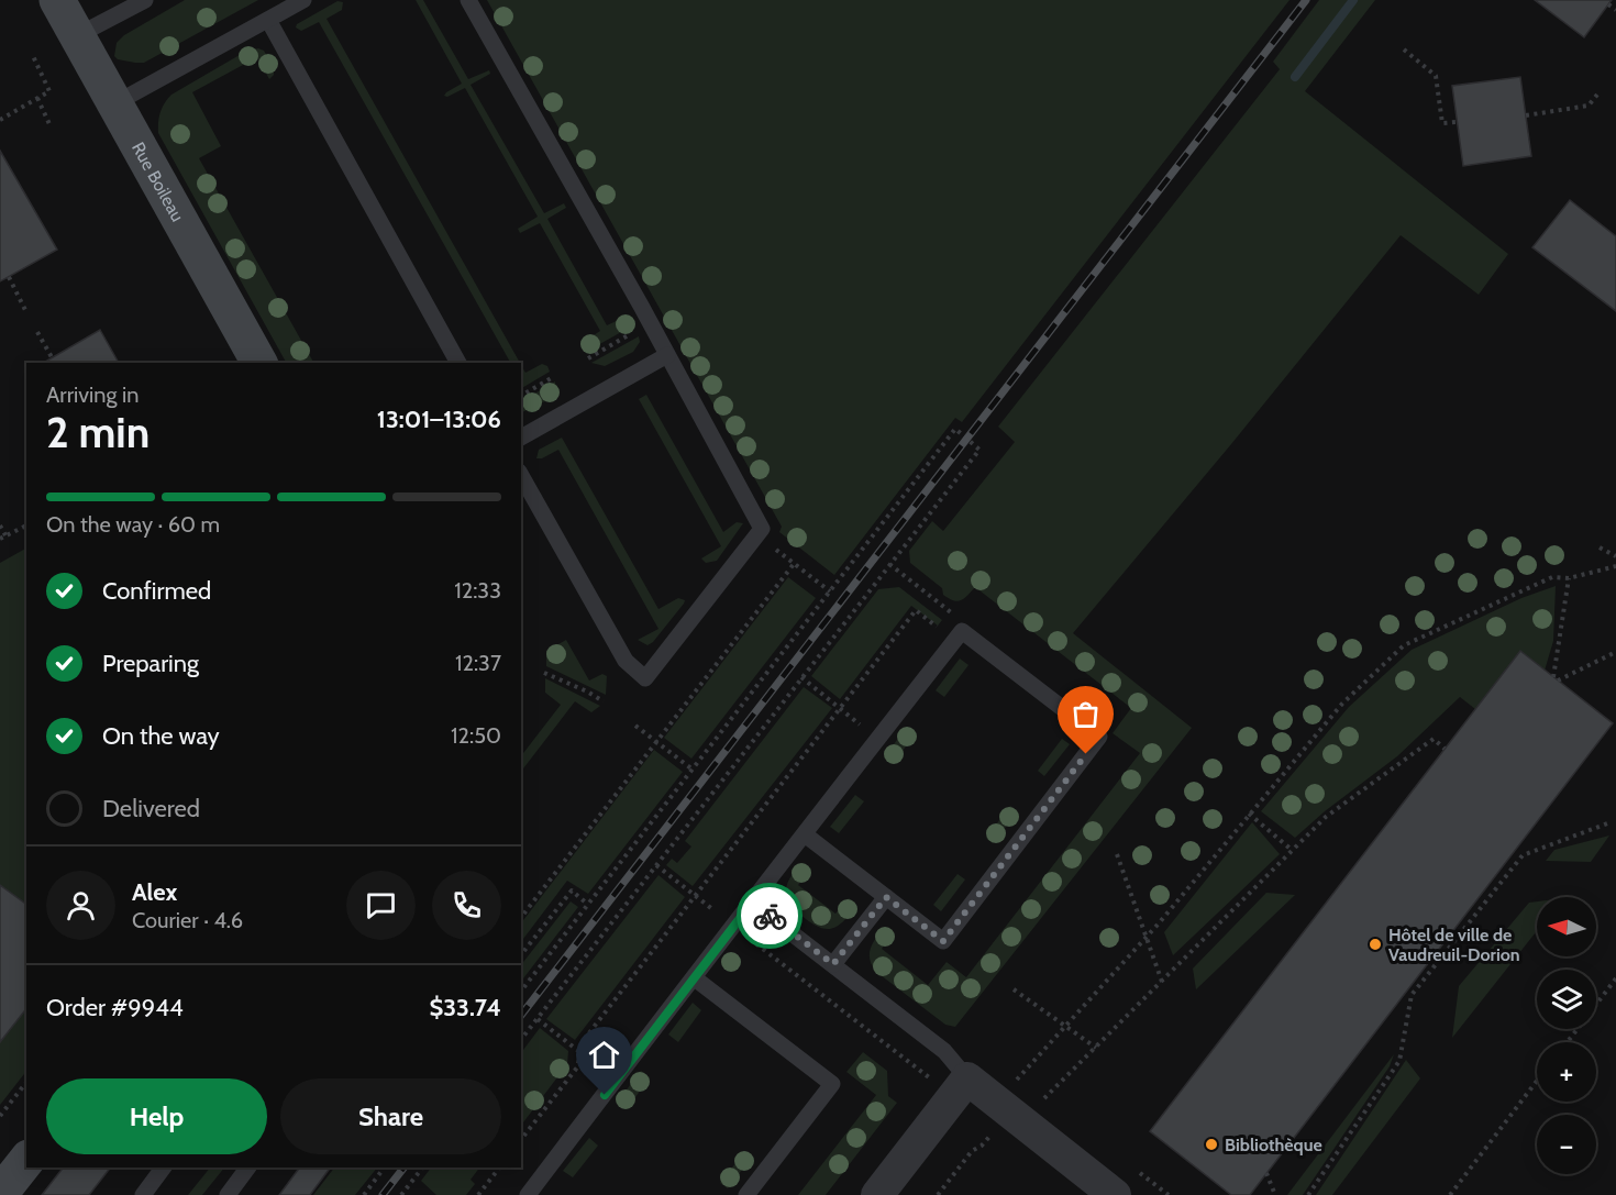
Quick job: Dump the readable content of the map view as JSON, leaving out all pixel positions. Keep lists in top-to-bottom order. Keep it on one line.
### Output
{"streets":{"street":["Rue Boileau"]},"places":["Hôtel de ville de Vaudreuil-Dorion","Bibliothèque"],"north":"left","page":{"heading":["2 min","Arriving in","13:01–13:06"],"panel":["Alex","Courier · 4.6","Order #9944","$33.74"],"bar":"On the way · 60 m","list":[["Confirmed","12:33"],["Preparing","12:37"],["On the way","12:50"],"Delivered"],"map_buttons":["+","−"],"buttons":["Help","Share"]}}
